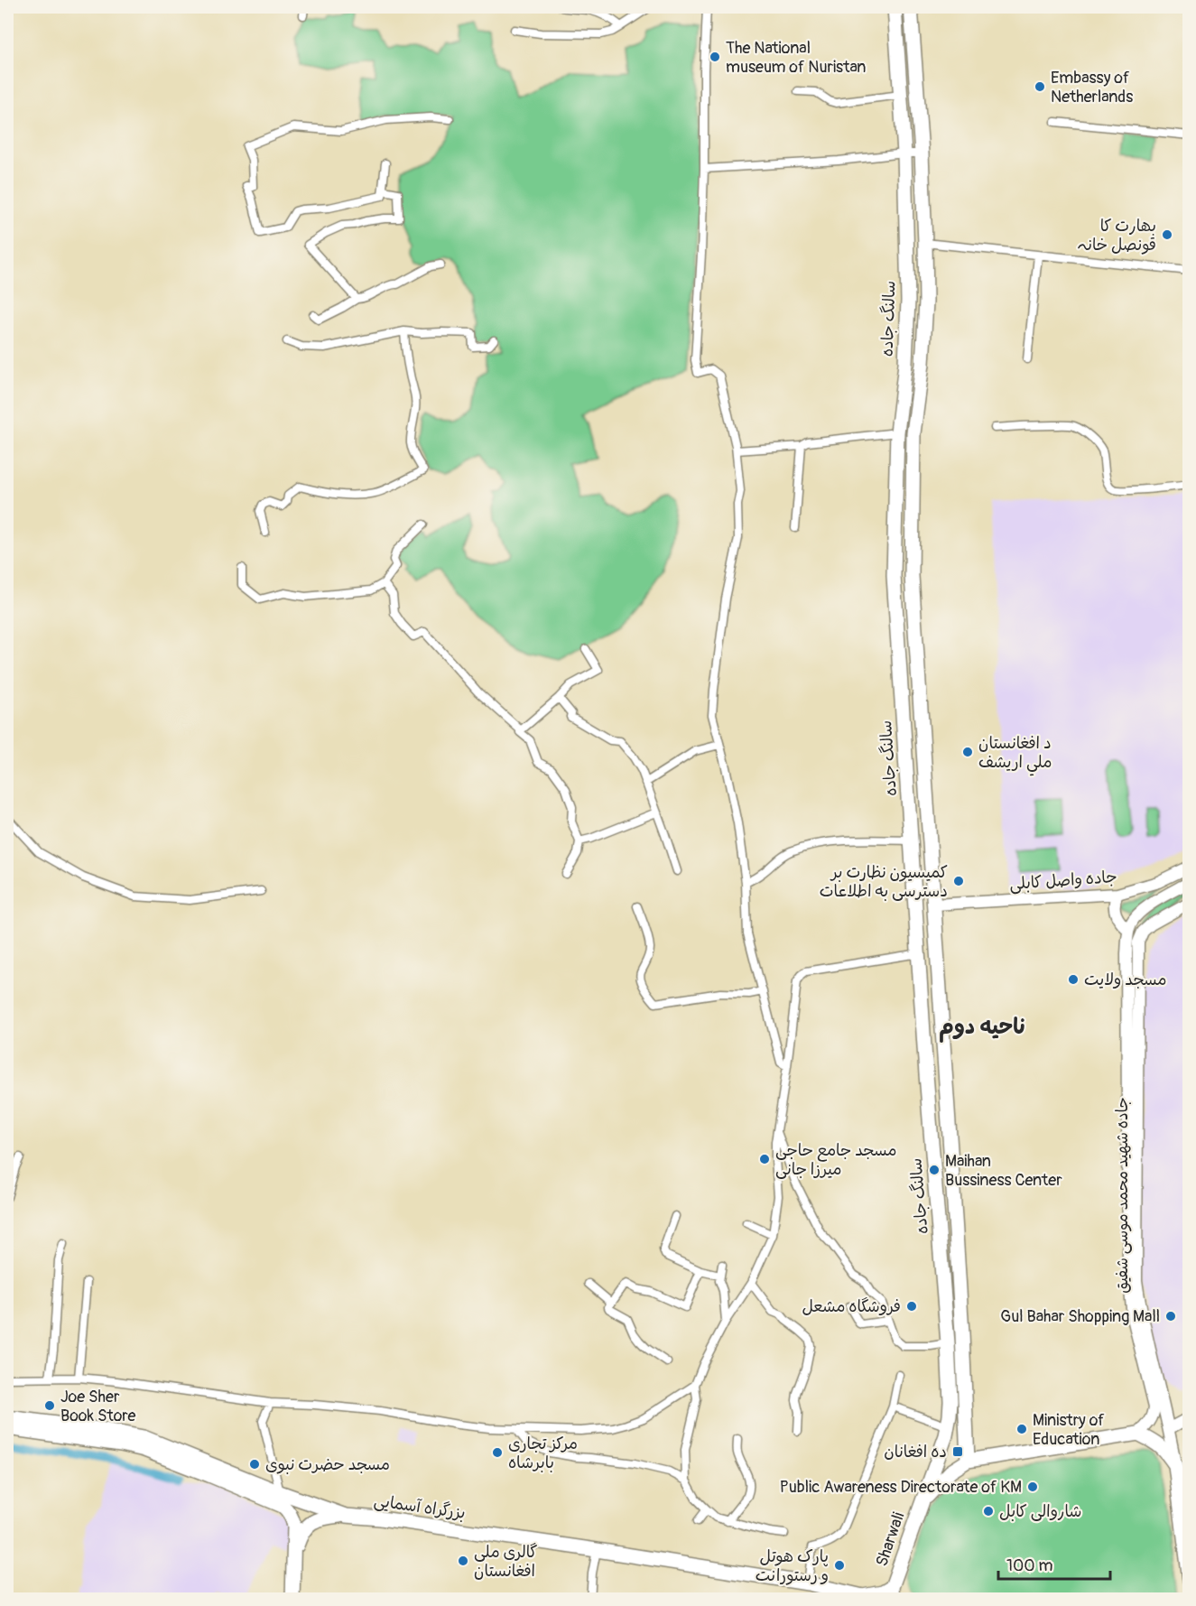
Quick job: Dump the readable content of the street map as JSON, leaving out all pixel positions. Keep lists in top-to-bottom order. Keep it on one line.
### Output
{"streets":{"highway":["سالنگ جاده","بزرگراه آسمایی","Sharwali"],"main road":["جاده واصل کابلی","جاده شهید محمد موسی شفیق"]},"crossings":[["سالنگ جاده","جاده واصل کابلی"],["سالنگ جاده","Sharwali"],["بزرگراه آسمایی","Sharwali"]],"districts":["ناحیه دوم"],"places":{"other":["The National museum of Nuristan","Embassy of Netherlands","بھارت کا قونصل خانہ","د افغانستان ملي اریشف","کمیسیون نظارت بر دسترسی به اطلاعات","مسجد ولایت","مسجد جامع حاجی میرزا جانی","Maihan Bussiness Center","فروشگاه مشعل","Gul Bahar Shopping Mall","Joe Sher Book Store","Ministry of Education","مرکز تجاری بابرشاه","مسجد حضرت نبوی","Public Awareness Directorate of KM","شاروالی کابل","گالری ملی افغانستان","پارک هوتل و رستورانت"],"transit":["ده افغانان"]},"scale_bar":"100 m"}
